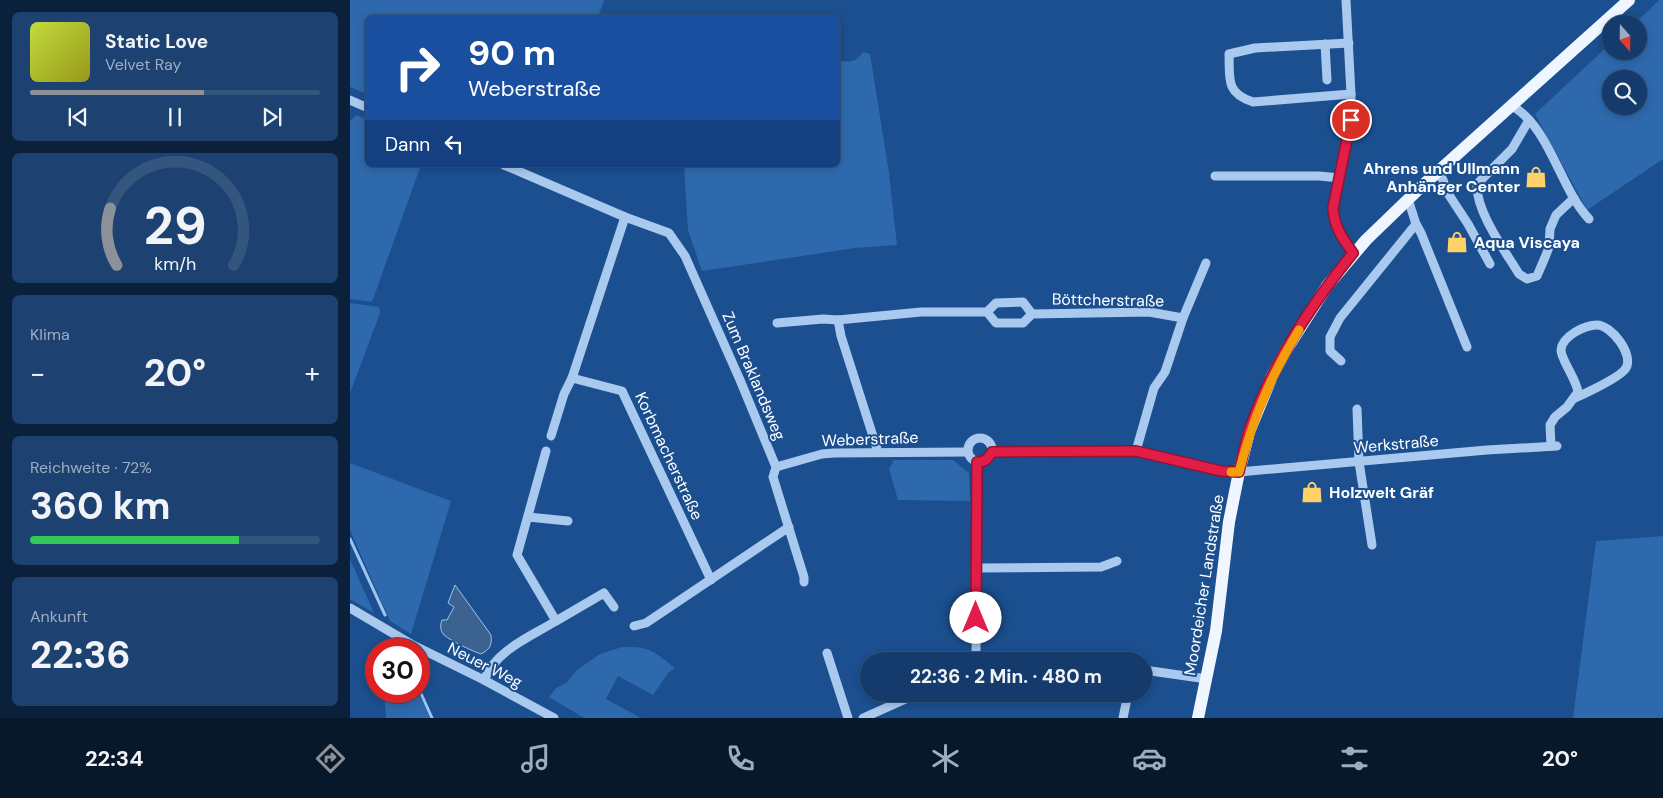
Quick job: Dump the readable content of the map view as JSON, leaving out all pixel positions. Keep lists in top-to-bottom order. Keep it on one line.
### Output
{"streets":{"main road":["Moordeicher Landstraße"],"street":["Böttcherstraße","Zum Braklandsweg","Weberstraße","Werkstraße","Korbmacherstraße","Neuer Weg"]},"crossings":[["Zum Braklandsweg","Weberstraße"],["Werkstraße","Moordeicher Landstraße"]],"places":{"shop":["Ahrens und Ullmann Anhänger Center","Aqua Viscaya","Holzwelt Gräf"]},"north":"bottom","page":{"turn":["90 m","Weberstraße"],"song":["Static Love","Velvet Ray"],"then":"Dann","tile":["Klima",["Reichweite · 72%","360 km"],["Ankunft","22:36"]],"heat":["−","20°","+"],"limit":"30","trip":"22:36 · 2 Min. · 480 m","tabs":["22:34","20°"],"gauge":["29","km/h"]}}
